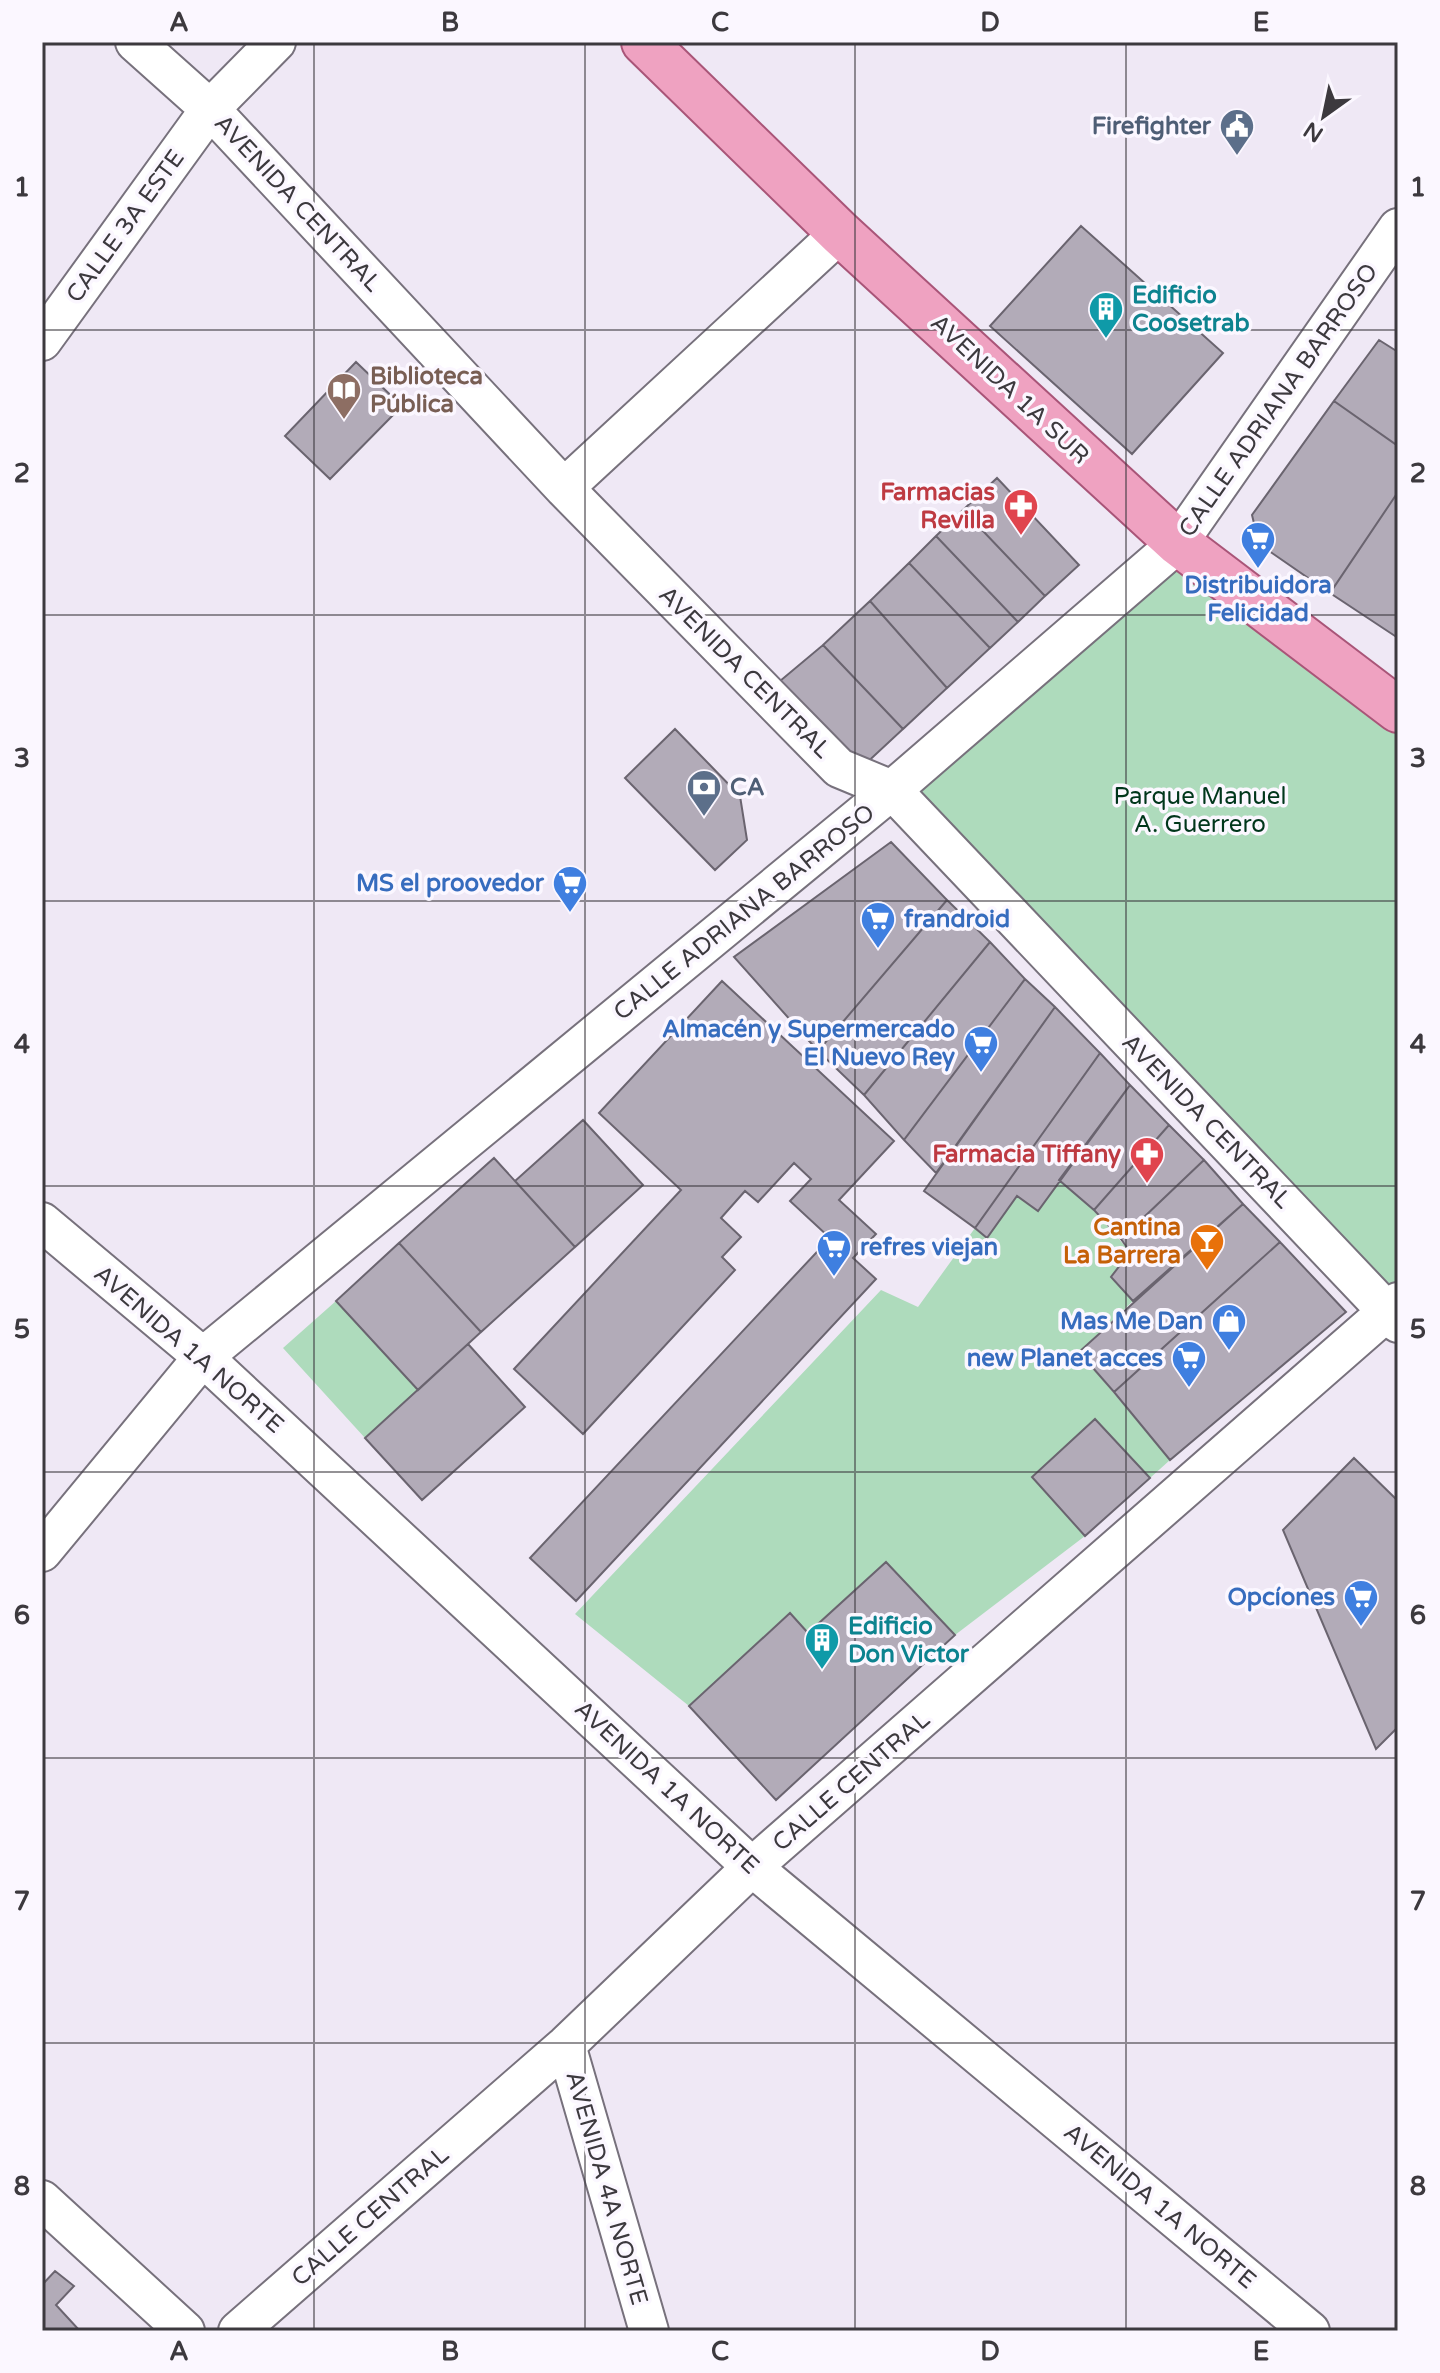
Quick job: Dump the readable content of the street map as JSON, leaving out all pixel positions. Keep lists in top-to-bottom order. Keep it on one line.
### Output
{"streets":{"main road":["AVENIDA 1A SUR"],"street":["AVENIDA CENTRAL","CALLE 3A ESTE","CALLE ADRIANA BARROSO","AVENIDA 1A NORTE","CALLE CENTRAL","AVENIDA 4A NORTE"]},"crossings":[["AVENIDA CENTRAL","CALLE 3A ESTE"],["AVENIDA CENTRAL","CALLE ADRIANA BARROSO"],["AVENIDA CENTRAL","CALLE CENTRAL"],["AVENIDA 1A SUR","CALLE ADRIANA BARROSO"],["CALLE ADRIANA BARROSO","AVENIDA 1A NORTE"],["AVENIDA 1A NORTE","CALLE CENTRAL"],["CALLE CENTRAL","AVENIDA 4A NORTE"]],"parks":["Parque Manuel A. Guerrero"],"places":{"public building":["Firefighter"],"building":["Edificio Coosetrab","Edificio Don Victor"],"library":["Biblioteca Pública"],"pharmacy":["Farmacias Revilla","Farmacia Tiffany"],"supermarket":["Distribuidora Felicidad","MS el proovedor","frandroid","Almacén y Supermercado El Nuevo Rey","refres viejan","new Planet acces","Opcíones"],"bank":["CA"],"bar":["Cantina La Barrera"],"shop":["Mas Me Dan"]},"north":"bottom left","grid":{"columns":["A","B","C","D","E"],"rows":["1","2","3","4","5","6","7","8"]}}
